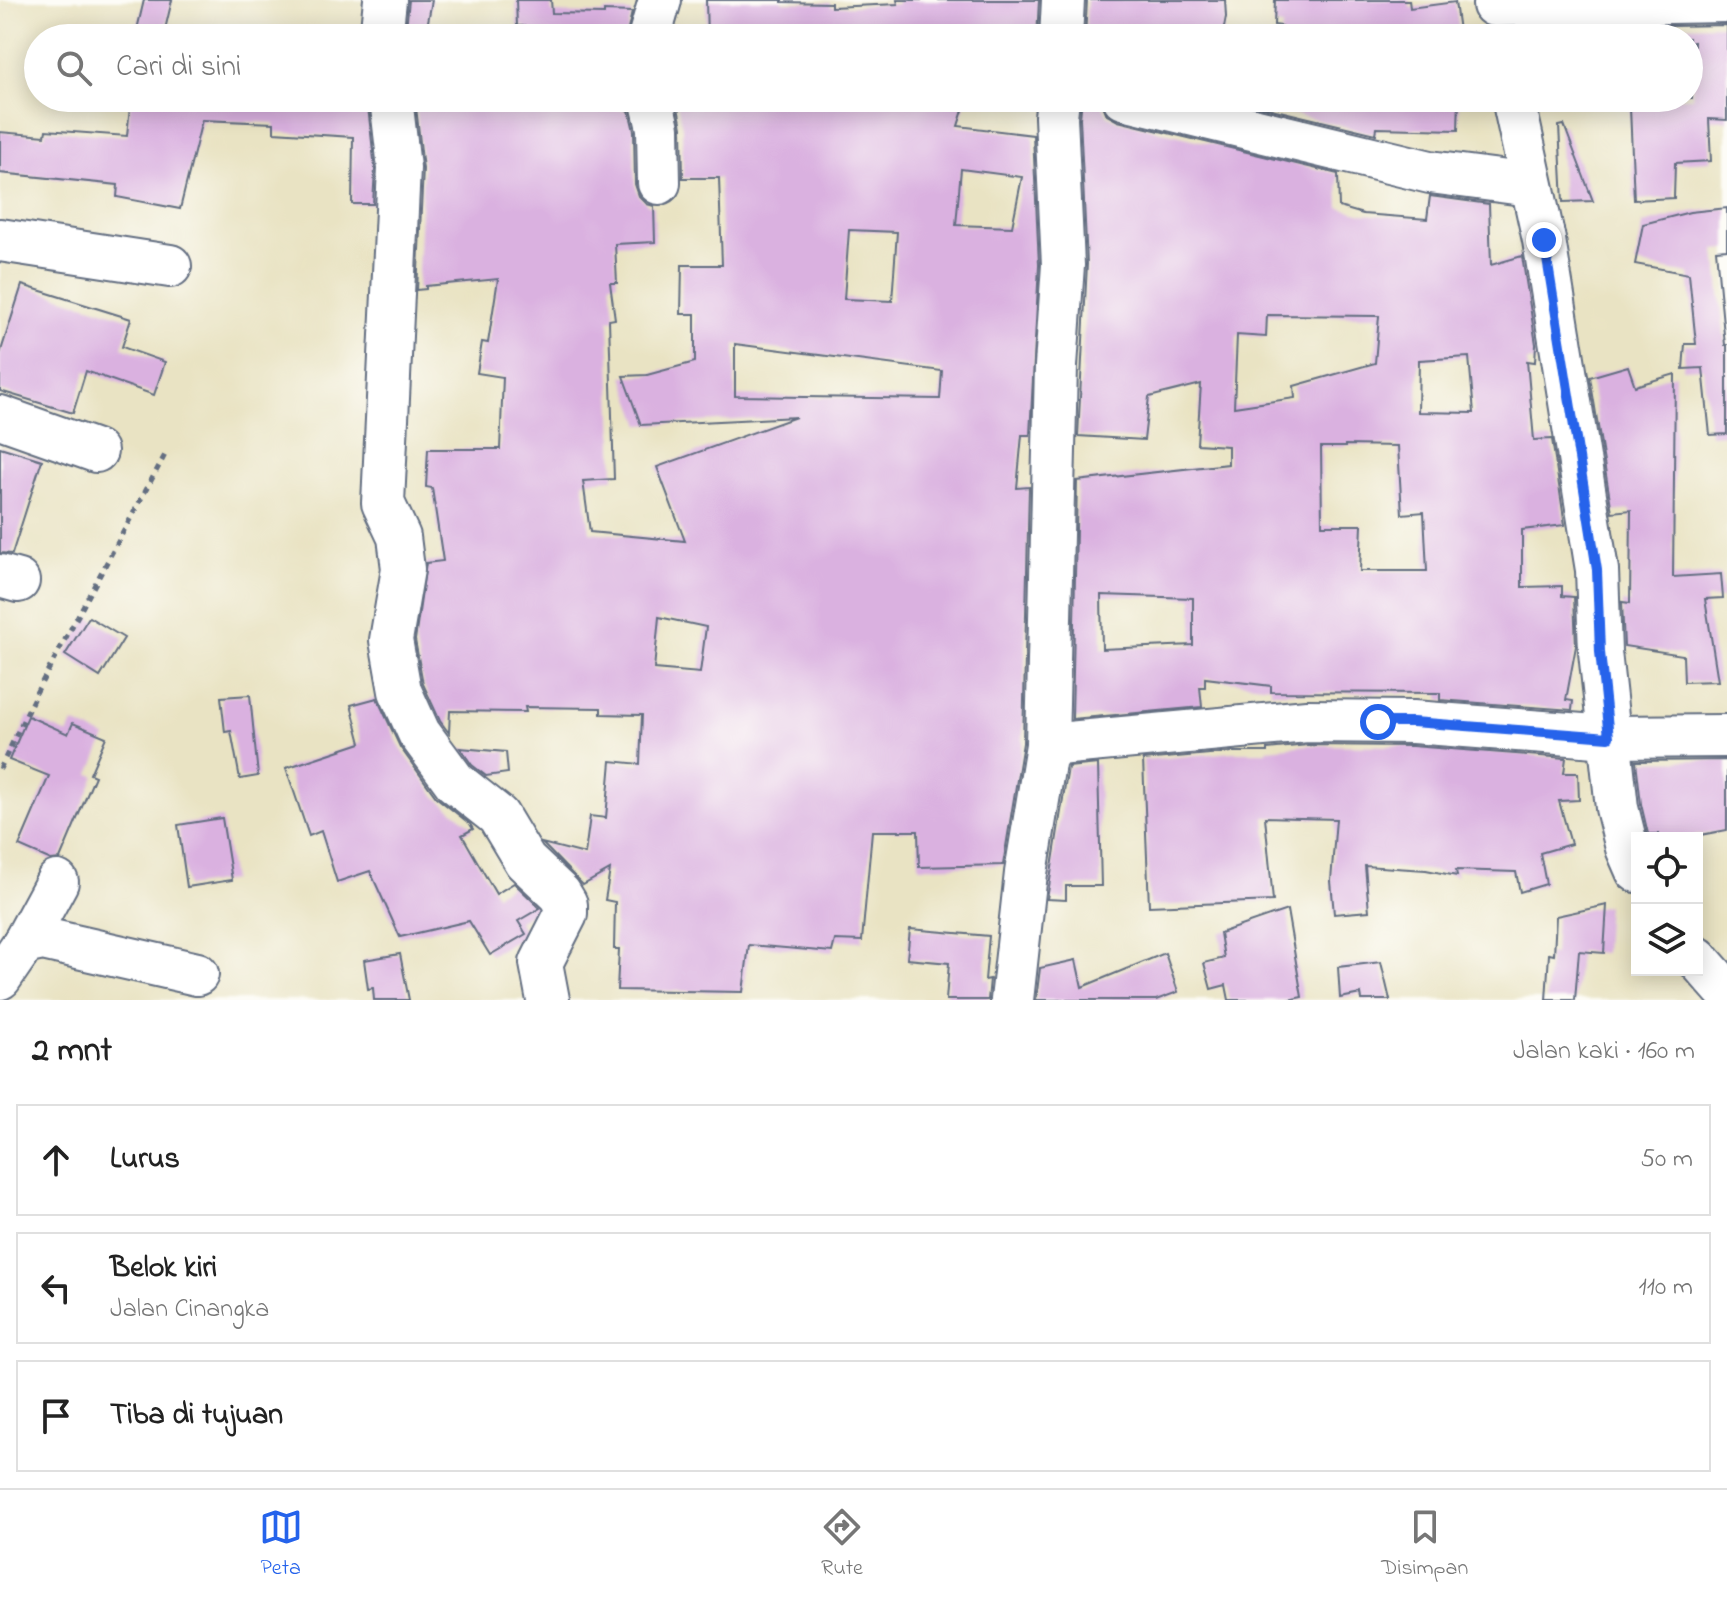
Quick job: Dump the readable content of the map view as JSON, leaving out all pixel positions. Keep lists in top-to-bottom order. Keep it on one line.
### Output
{"page":{"search":"Cari di sini","heading":["2 mnt","Jalan kaki · 160 m"],"list":[["Lurus","50 m"],["Belok kiri","Jalan Cinangka","110 m"],"Tiba di tujuan"],"nav":["Peta","Rute","Disimpan"]}}
